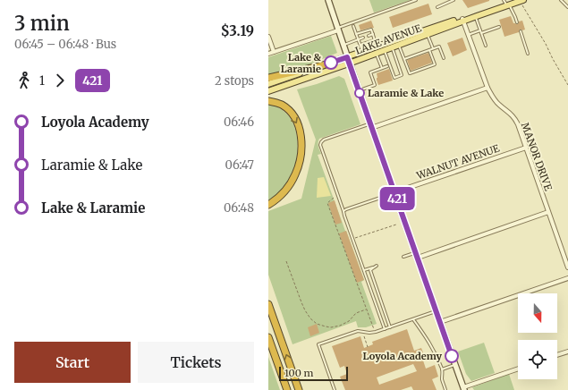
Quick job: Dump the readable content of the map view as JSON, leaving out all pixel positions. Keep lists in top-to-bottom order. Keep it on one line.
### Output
{"streets":{"main road":["LAKE AVENUE"],"street":["MANOR DRIVE","WALNUT AVENUE"]},"crossings":[["LAKE AVENUE","MANOR DRIVE"],["MANOR DRIVE","WALNUT AVENUE"]],"places":["Lake & Laramie","Laramie & Lake","Loyola Academy"],"lines":["bus line 421"],"scale_bar":"100 m","north":"bottom","page":{"heading":["3 min","06:45 – 06:48 · Bus","$3.19"],"on_map":"421","legs":["1","421","2 stops"],"list":[{"name":"Loyola Academy","value":"06:46"},{"name":"Laramie & Lake","value":"06:47"},{"name":"Lake & Laramie","value":"06:48"}],"buttons":["Start","Tickets"],"scale":"100 m"}}
